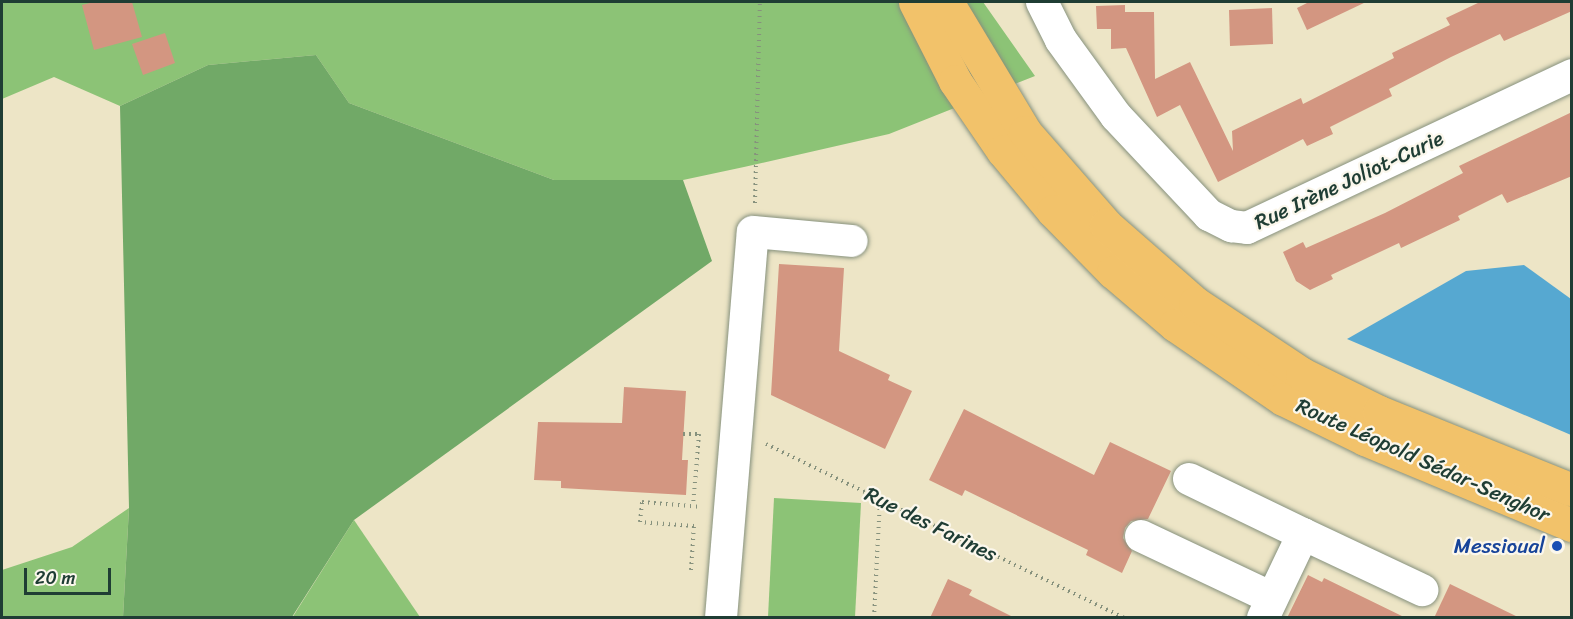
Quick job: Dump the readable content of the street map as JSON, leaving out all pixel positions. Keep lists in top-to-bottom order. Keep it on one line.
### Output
{"streets":{"main road":["Route Léopold Sédar-Senghor"],"street":["Rue Irène Joliot-Curie"],"path":["Rue des Farines"]},"places":["Messioual"],"scale_bar":"20 m"}
